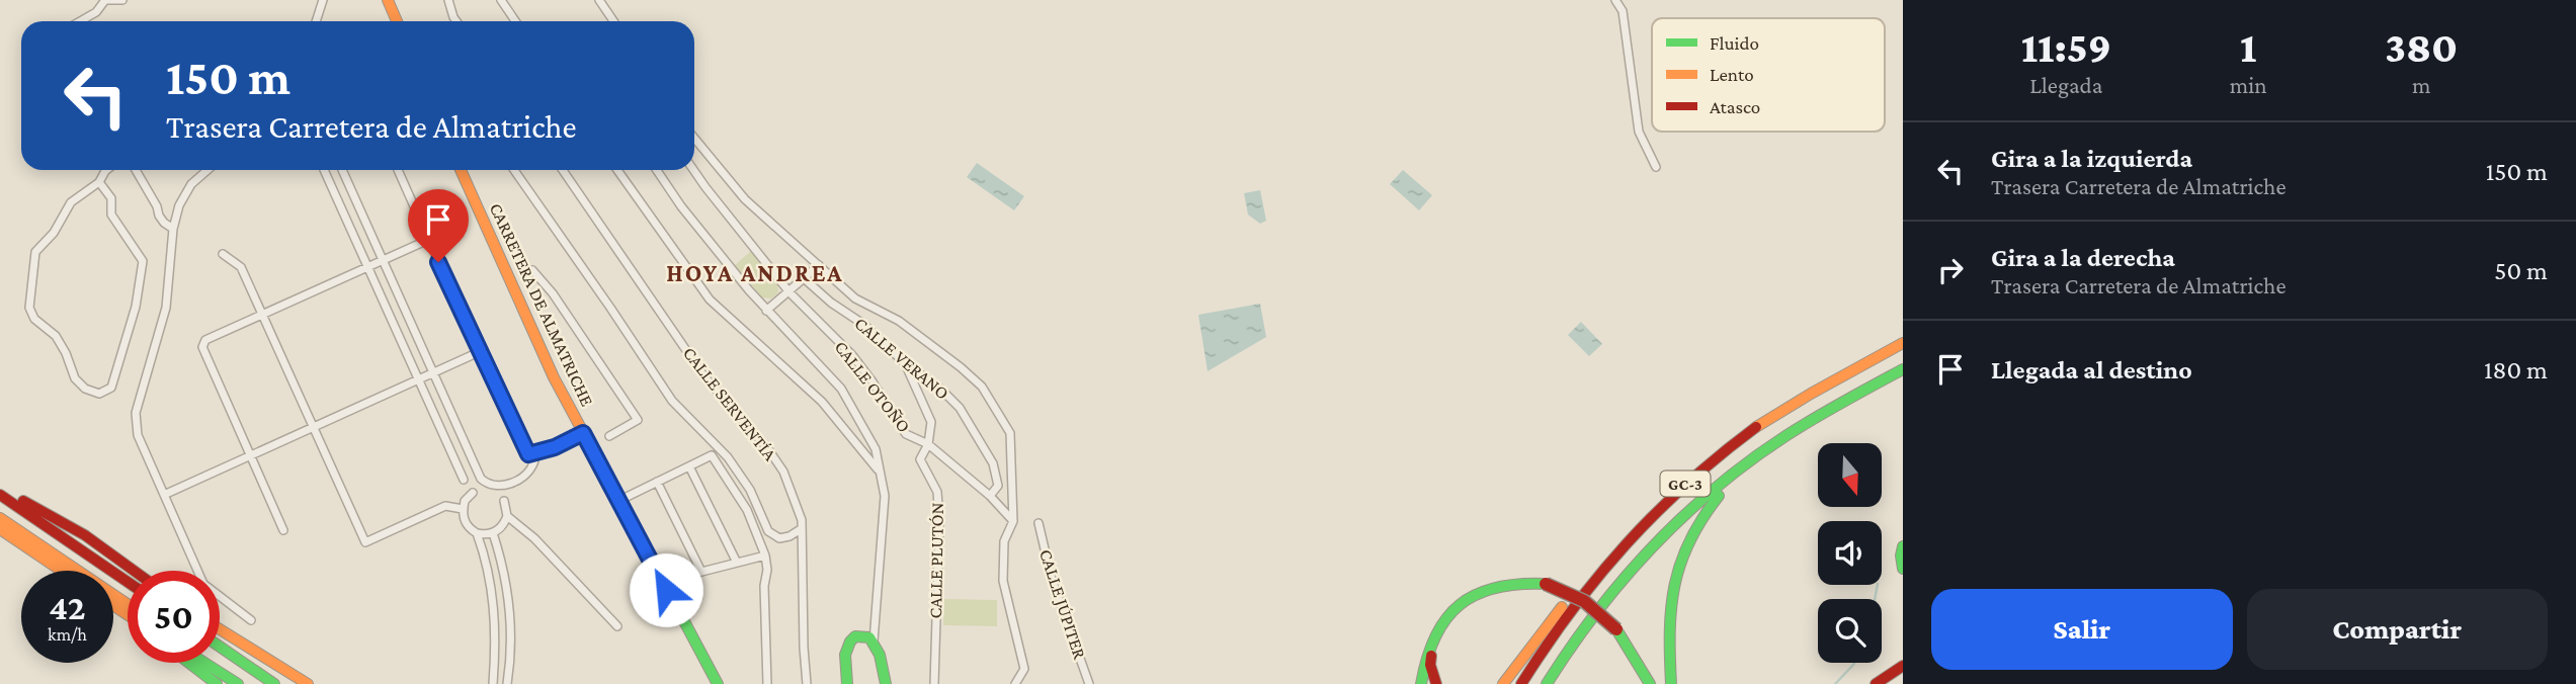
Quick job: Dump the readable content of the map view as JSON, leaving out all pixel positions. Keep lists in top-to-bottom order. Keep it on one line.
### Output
{"streets":{"main road":["CARRETERA DE ALMATRICHE","GC-3"],"street":["CALLE VERANO","CALLE OTOÑO","CALLE SERVENTÍA","CALLE PLUTÓN","CALLE JÚPITER"]},"crossings":[["CALLE VERANO","CALLE OTOÑO"],["CALLE OTOÑO","CALLE PLUTÓN"]],"districts":["HOYA ANDREA"],"legend":["Fluido","Lento","Atasco"],"north":"bottom","page":{"eta":["11:59","Llegada","1","min","380","m"],"turn":["150 m","Trasera Carretera de Almatriche"],"list":[{"name":"Gira a la izquierda","note":"Trasera Carretera de Almatriche","value":"150 m"},{"name":"Gira a la derecha","note":"Trasera Carretera de Almatriche","value":"50 m"},{"name":"Llegada al destino","value":"180 m"}],"speed":"42 km/h","limit":"50","buttons":["Salir","Compartir"]}}
